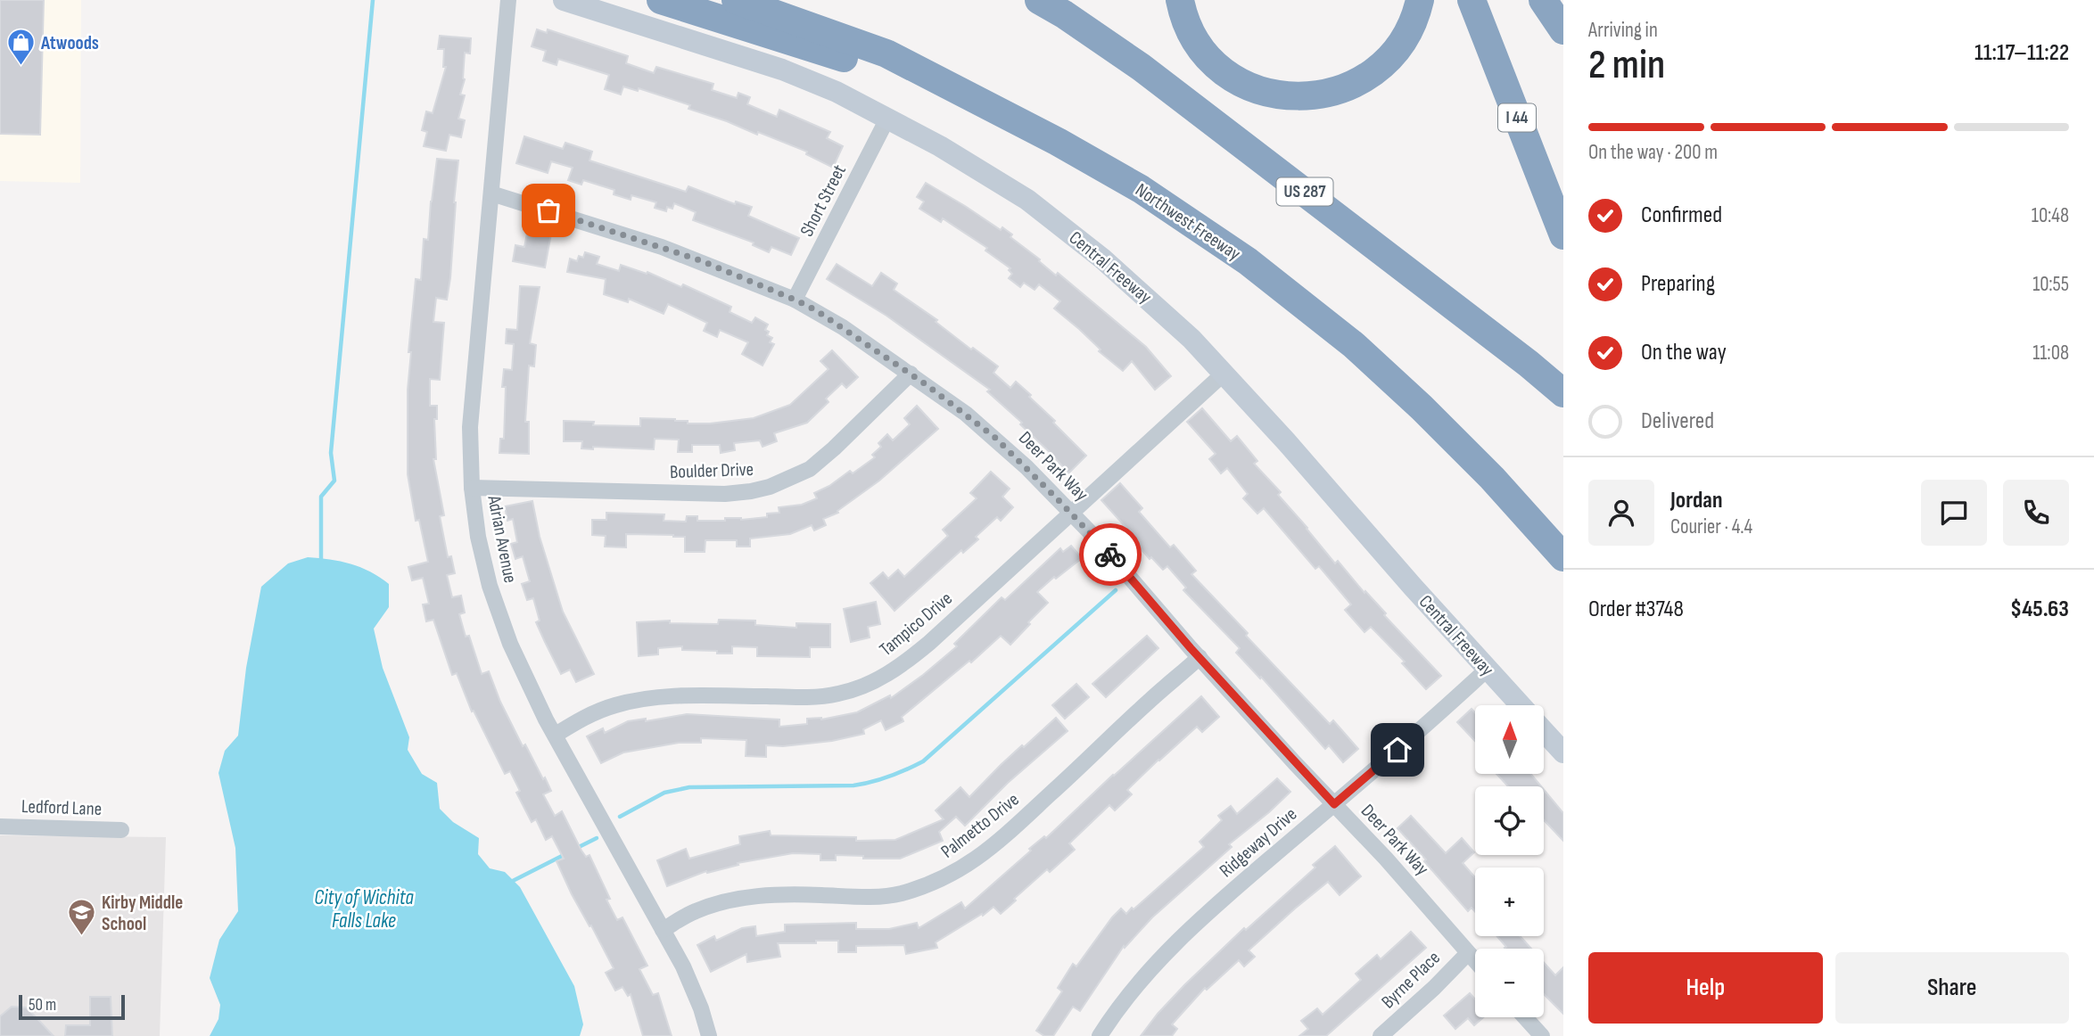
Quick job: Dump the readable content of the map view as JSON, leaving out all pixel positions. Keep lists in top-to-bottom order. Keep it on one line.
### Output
{"streets":{"highway":["I 44","US 287","Northwest Freeway"],"main road":["Central Freeway"],"street":["Short Street","Deer Park Way","Boulder Drive","Adrian Avenue","Tampico Drive","Ledford Lane","Palmetto Drive","Ridgeway Drive","Byrne Place"]},"crossings":[["Short Street","Central Freeway"],["Short Street","Deer Park Way"],["Central Freeway","Tampico Drive"],["Central Freeway","Ridgeway Drive"],["Deer Park Way","Boulder Drive"],["Deer Park Way","Adrian Avenue"],["Deer Park Way","Tampico Drive"],["Deer Park Way","Palmetto Drive"],["Deer Park Way","Ridgeway Drive"],["Deer Park Way","Byrne Place"],["Boulder Drive","Adrian Avenue"],["Adrian Avenue","Tampico Drive"],["Adrian Avenue","Palmetto Drive"]],"water":["City of Wichita Falls Lake"],"places":{"shop":["Atwoods"],"school or university":["Kirby Middle School"]},"scale_bar":"50 m","north":"top","page":{"heading":["2 min","Arriving in","11:17–11:22"],"panel":["Jordan","Courier · 4.4","Order #3748","$45.63"],"bar":"On the way · 200 m","list":[["Confirmed","10:48"],["Preparing","10:55"],["On the way","11:08"],"Delivered"],"map_buttons":["+","−"],"buttons":["Help","Share"],"scale":"50 m"}}
